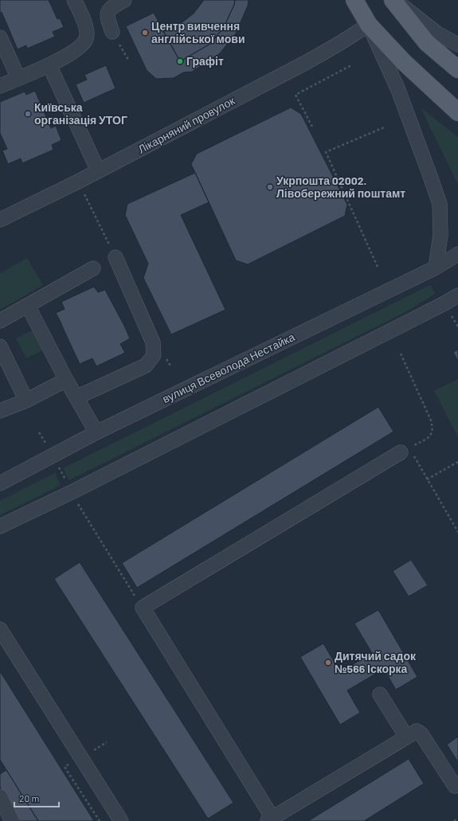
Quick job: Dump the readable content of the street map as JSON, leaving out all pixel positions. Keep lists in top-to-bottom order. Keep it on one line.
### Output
{"streets":{"street":["Лікарняний провулок","вулиця Всеволода Нестайка"]},"places":["Центр вивчення англійської мови","Графіт","Київська організація УТОГ","Укрпошта 02002. Лівобережний поштамт","Дитячий садок №566 Іскорка"],"scale_bar":"20 m"}
